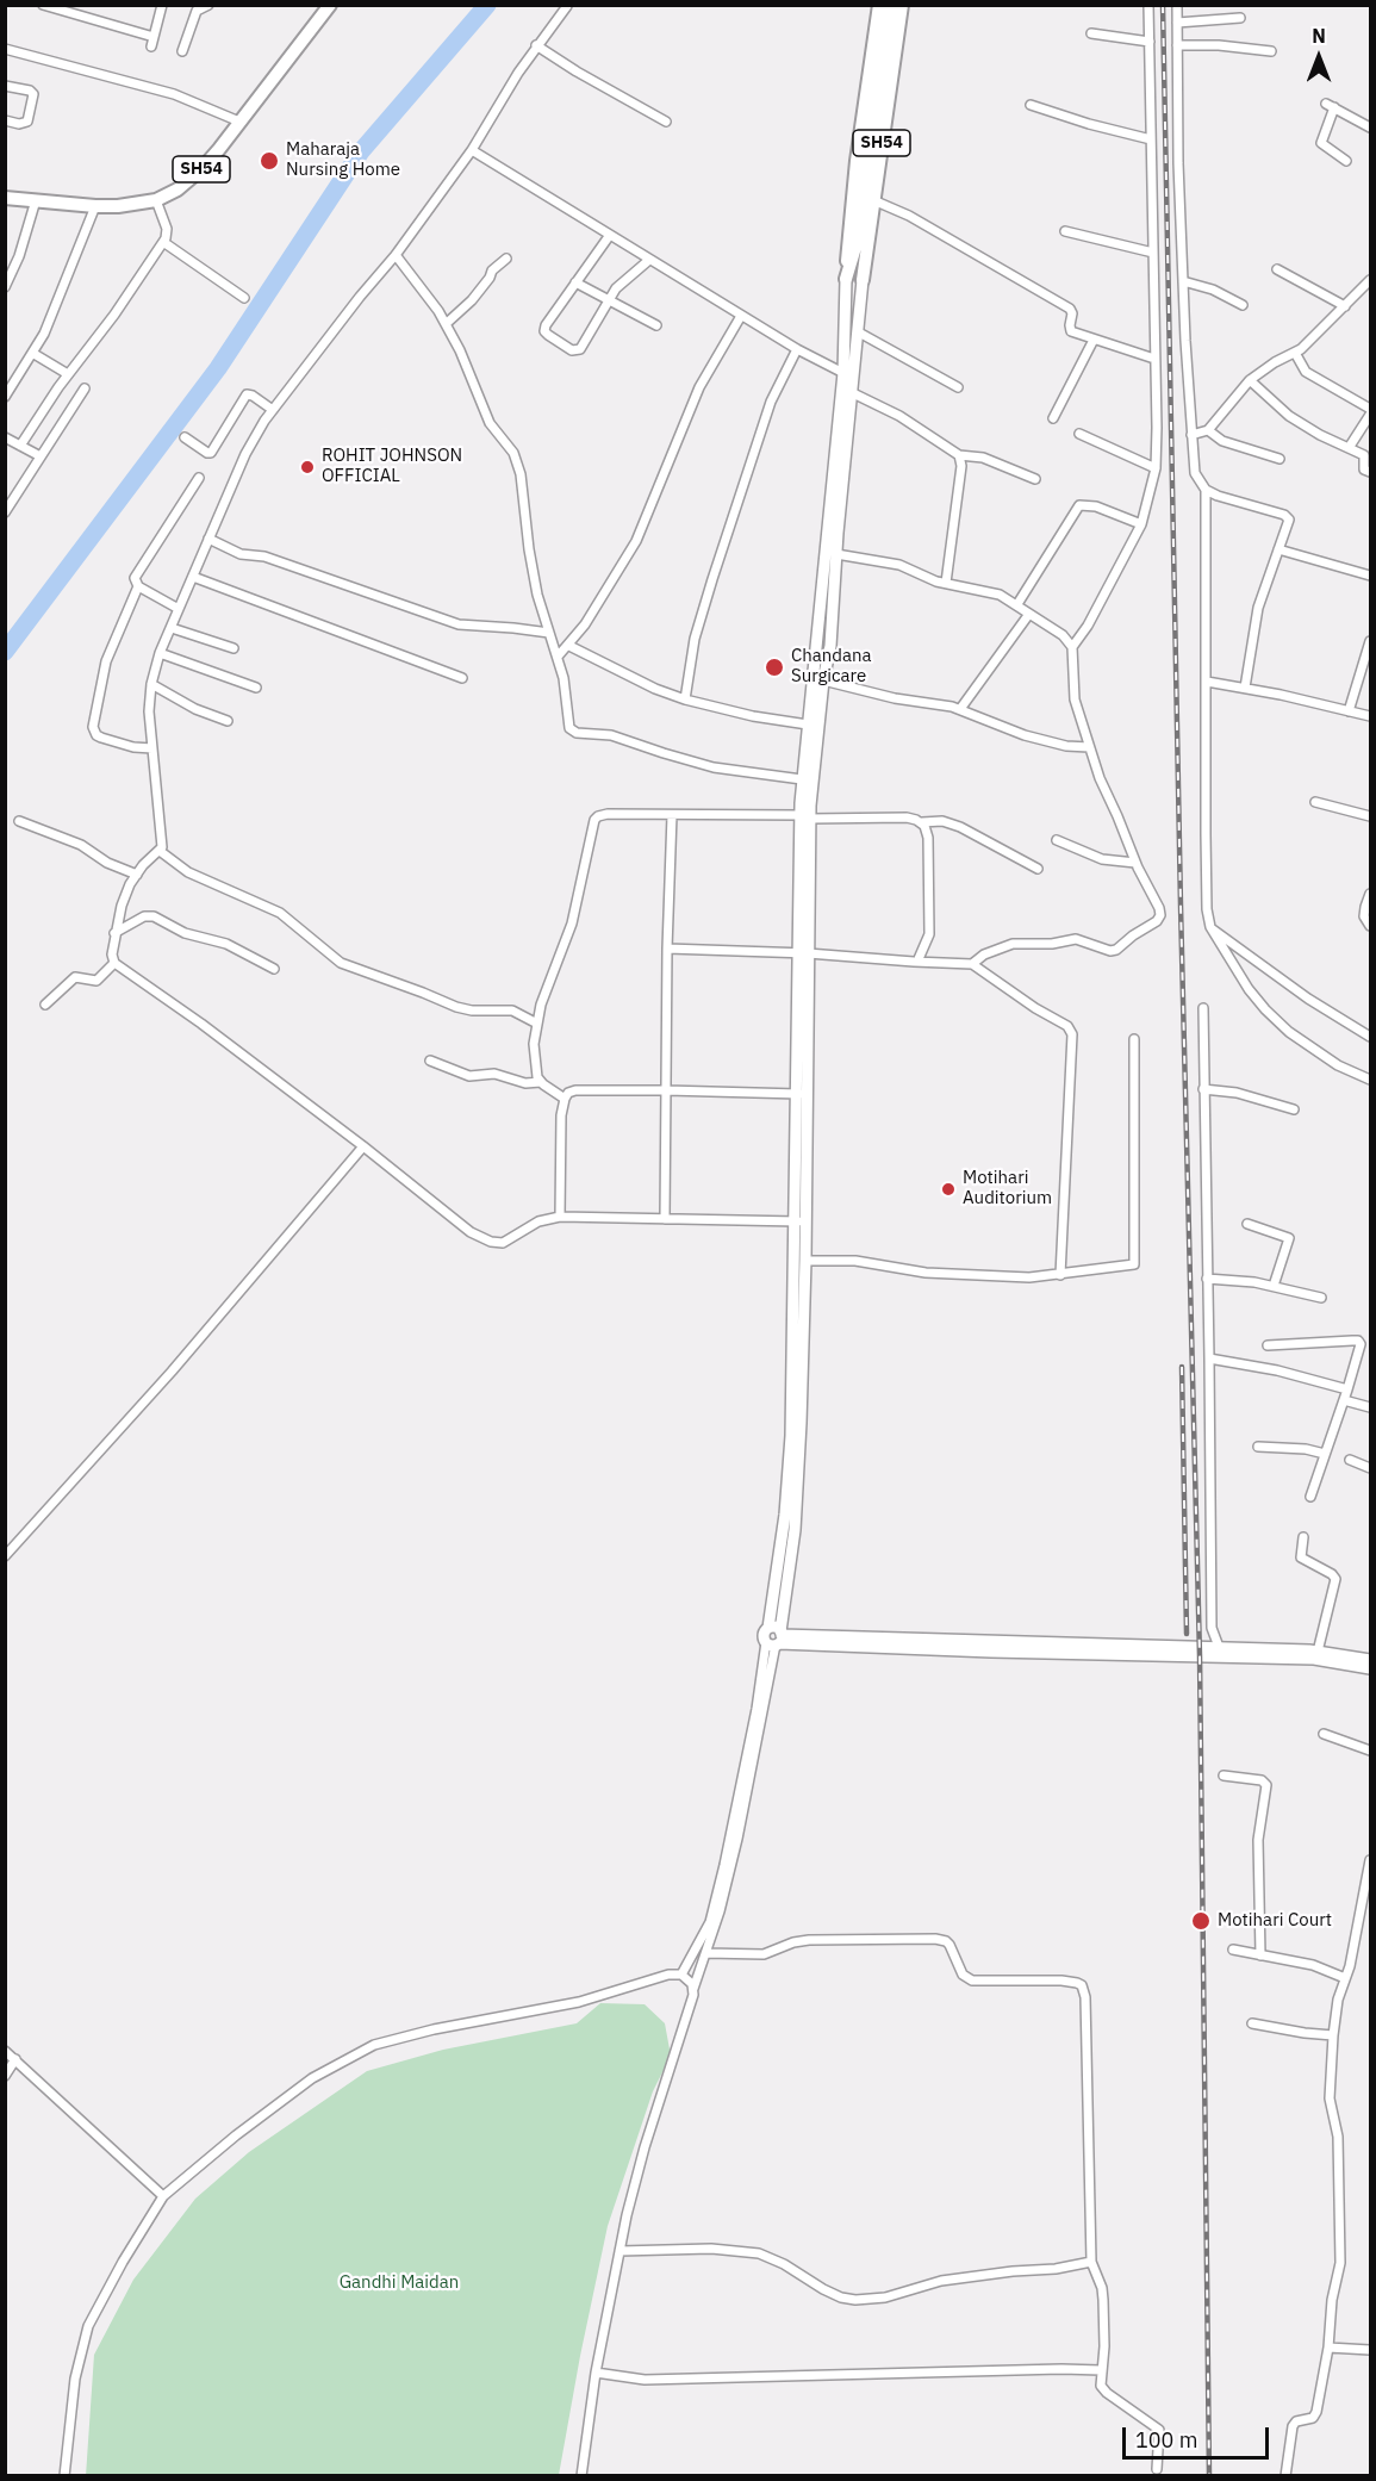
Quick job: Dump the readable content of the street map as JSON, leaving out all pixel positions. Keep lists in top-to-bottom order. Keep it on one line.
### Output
{"streets":{"main road":["SH54"]},"parks":["Gandhi Maidan"],"places":["Maharaja Nursing Home","ROHIT JOHNSON OFFICIAL","Chandana Surgicare","Motihari Auditorium","Motihari Court"],"scale_bar":"100 m","north":"top"}
